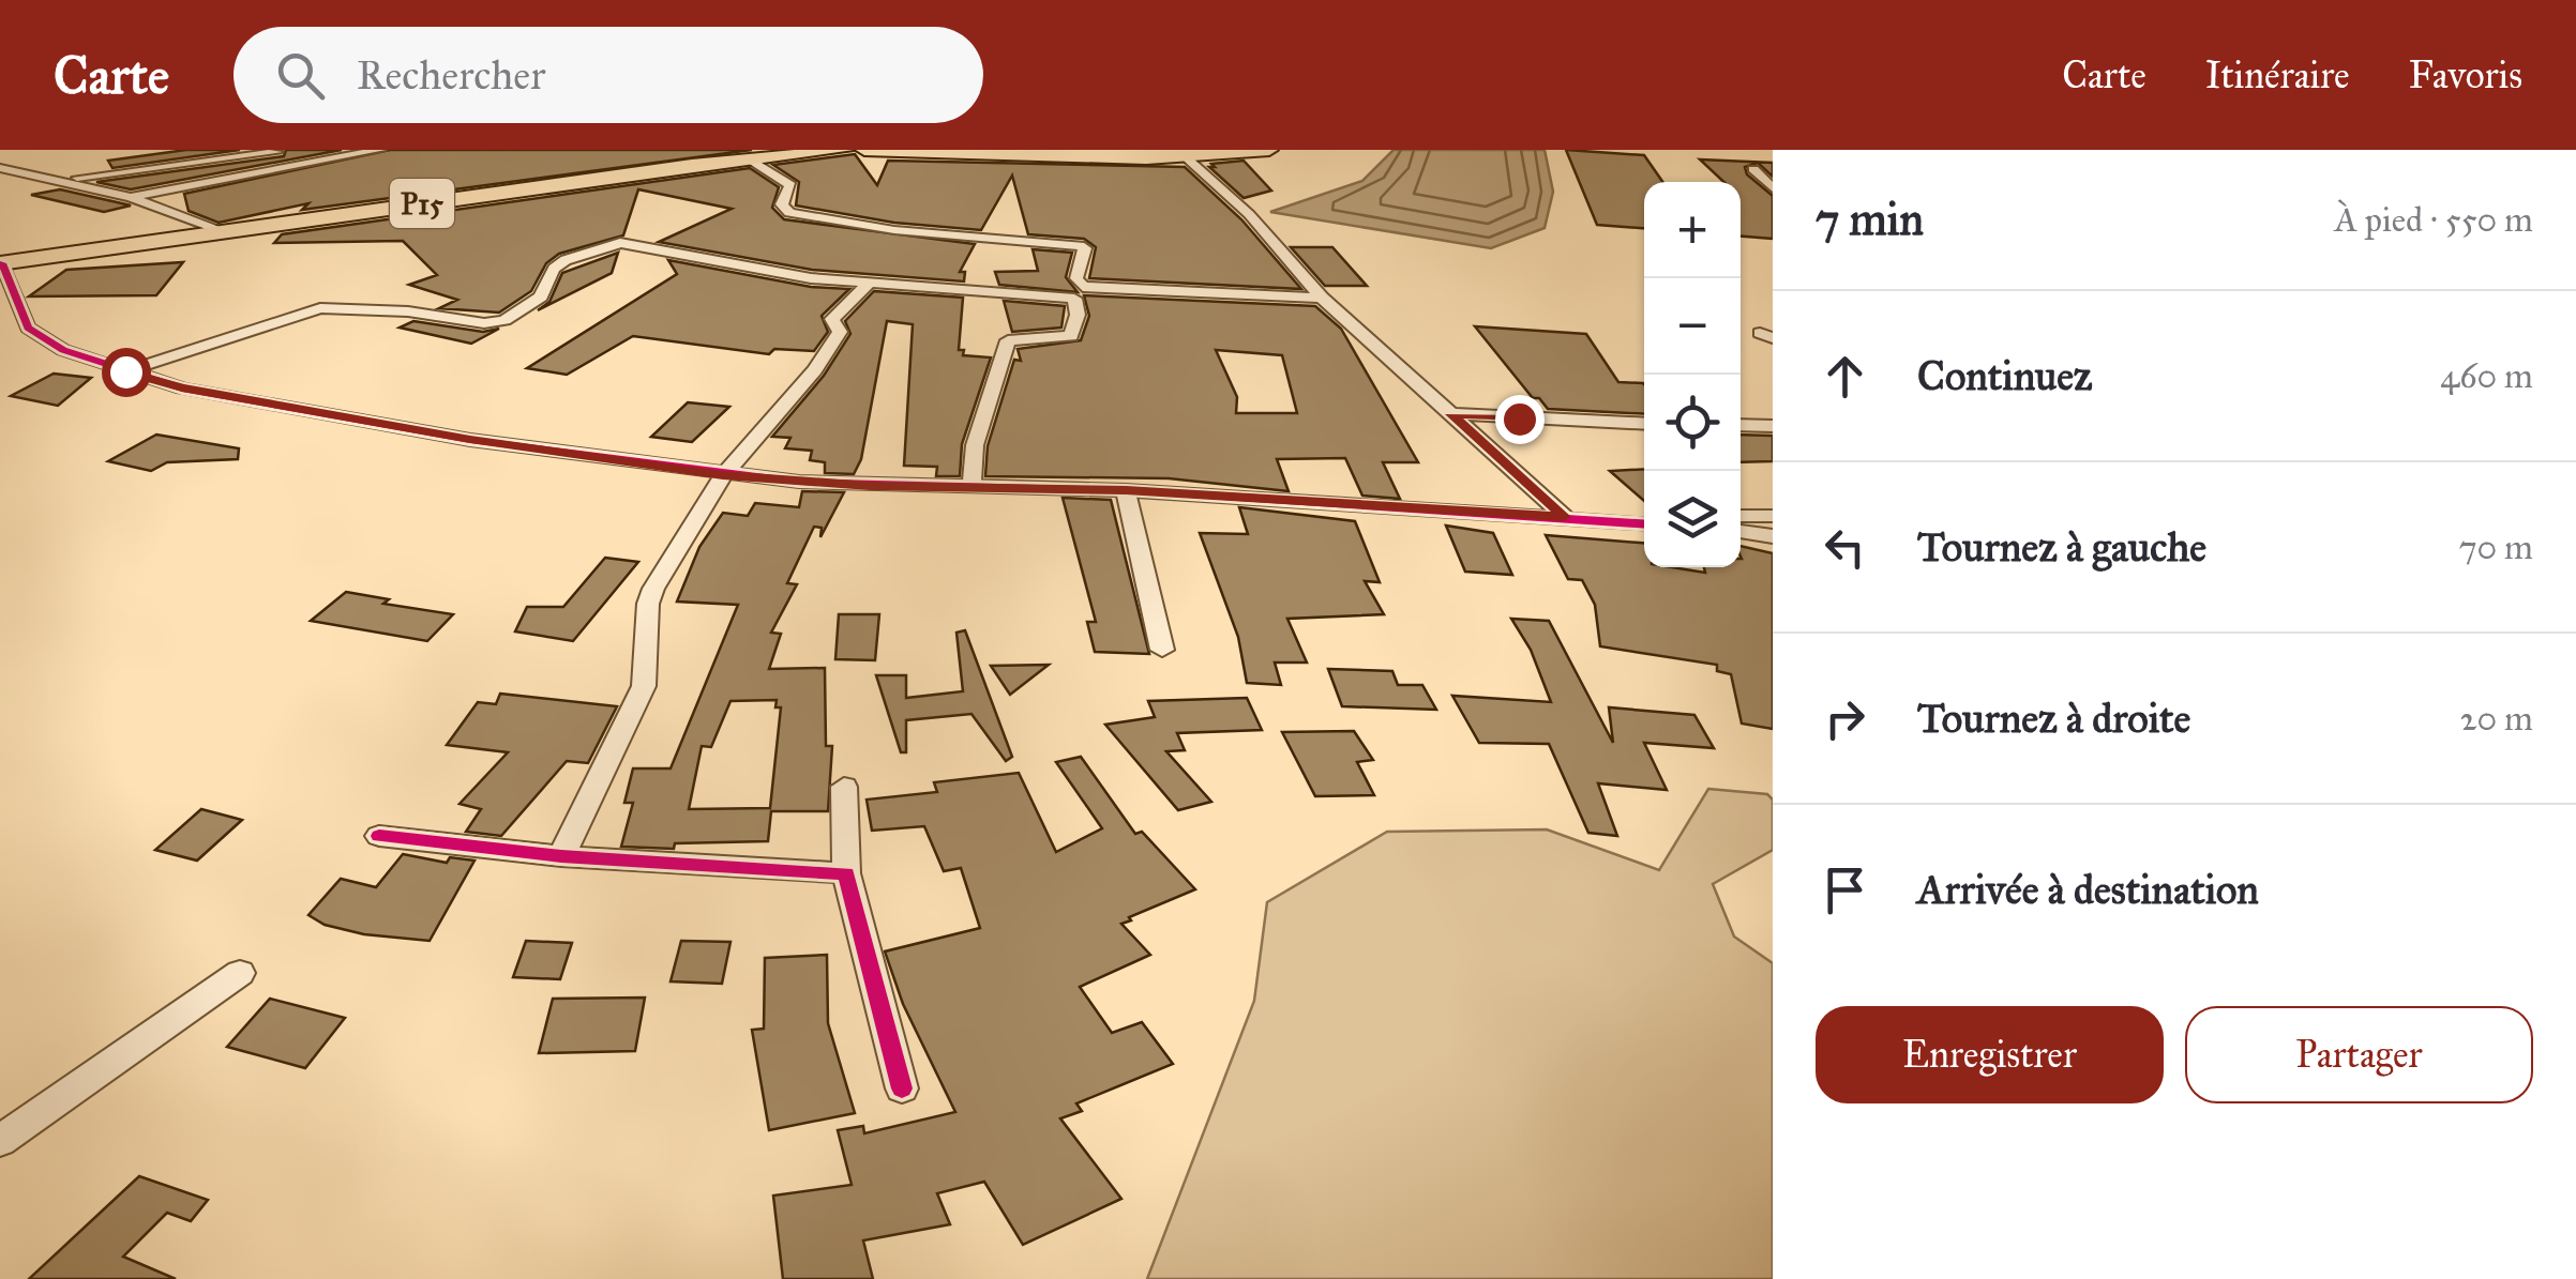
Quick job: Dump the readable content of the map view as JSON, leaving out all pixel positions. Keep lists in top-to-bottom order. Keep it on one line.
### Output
{"streets":{"main road":["P15"]},"page":{"header":"Carte","search":"Rechercher","nav":["Carte","Itinéraire","Favoris"],"heading":["7 min","À pied · 550 m"],"map_buttons":["+","−"],"list":[["Continuez","460 m"],["Tournez à gauche","70 m"],["Tournez à droite","20 m"],"Arrivée à destination"],"buttons":["Enregistrer","Partager"]}}
